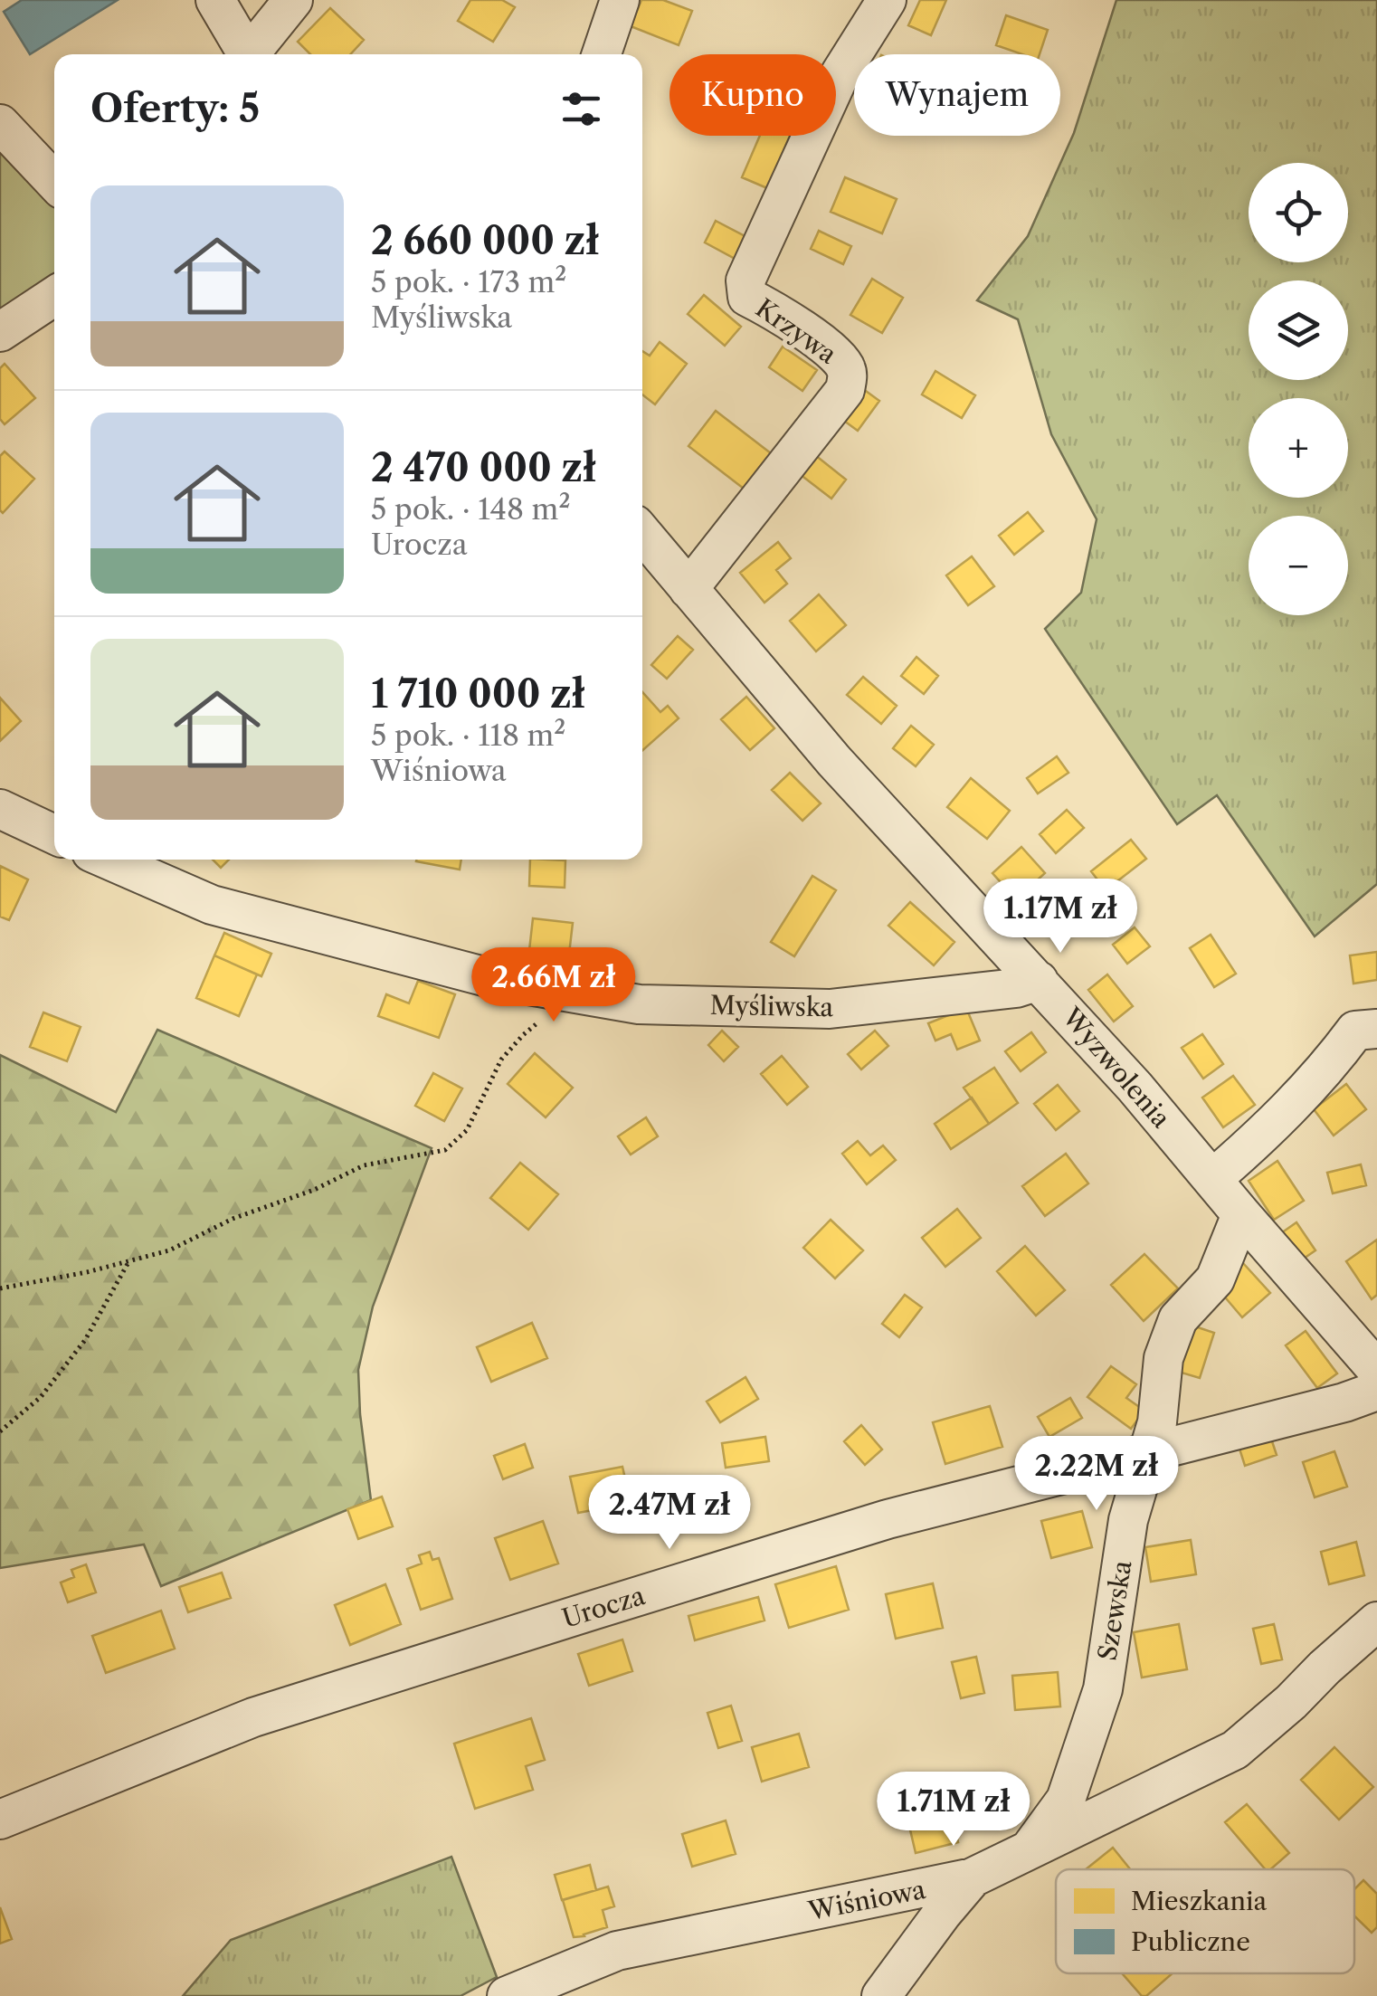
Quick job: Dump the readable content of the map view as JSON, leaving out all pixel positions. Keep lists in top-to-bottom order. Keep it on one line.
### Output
{"streets":{"street":["Krzywa","Myśliwska","Wyzwolenia","Urocza","Szewska","Wiśniowa"]},"crossings":[["Krzywa","Wyzwolenia"],["Myśliwska","Wyzwolenia"],["Wyzwolenia","Szewska"],["Urocza","Szewska"],["Szewska","Wiśniowa"]],"legend":["Mieszkania","Publiczne"],"page":{"chip":["Kupno","Wynajem"],"heading":"Oferty: 5","map_buttons":["+","−"],"list":[{"name":"2 660 000 zł","note":"5 pok. · 173 m² · Myśliwska"},{"name":"2 470 000 zł","note":"5 pok. · 148 m² · Urocza"},{"name":"1 710 000 zł","note":"5 pok. · 118 m² · Wiśniowa"}],"price":["1.17M zł","2.66M zł","2.22M zł","2.47M zł","1.71M zł"]}}
